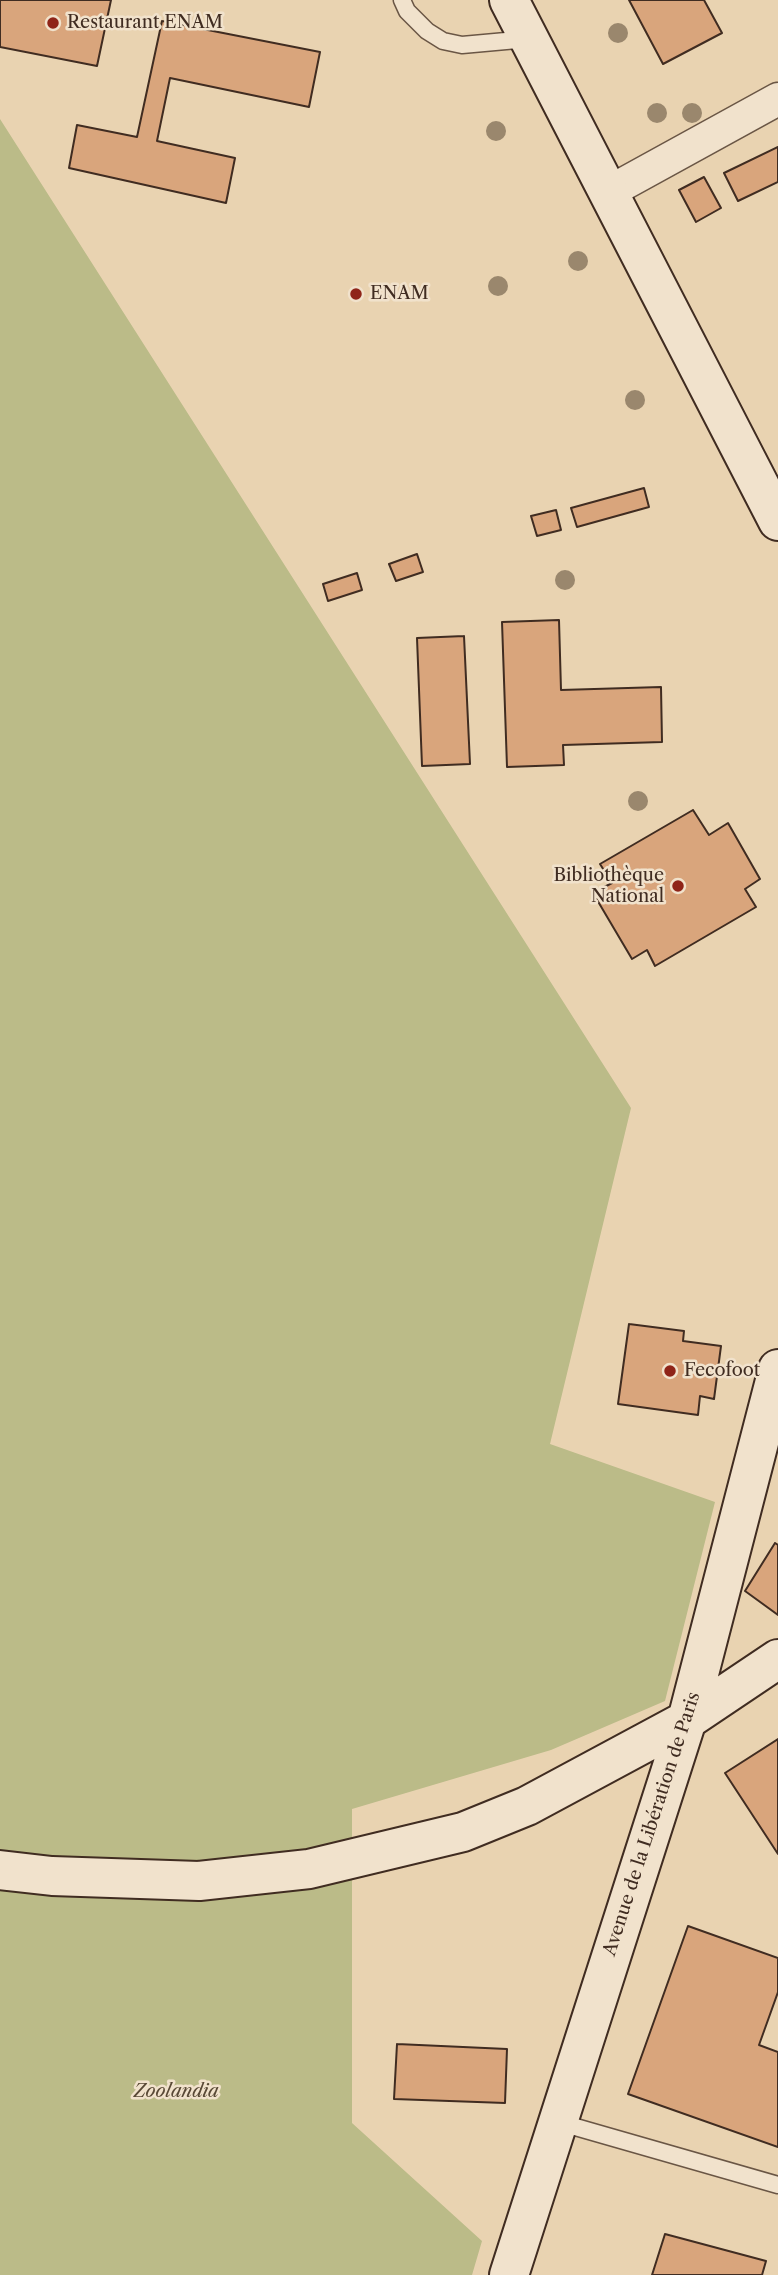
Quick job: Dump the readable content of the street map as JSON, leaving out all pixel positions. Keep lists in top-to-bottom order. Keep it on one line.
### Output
{"streets":{"main road":["Avenue de la Libération de Paris"]},"parks":["Zoolandia"],"places":["Restaurant ENAM","ENAM","Bibliothèque National","Fecofoot"]}
